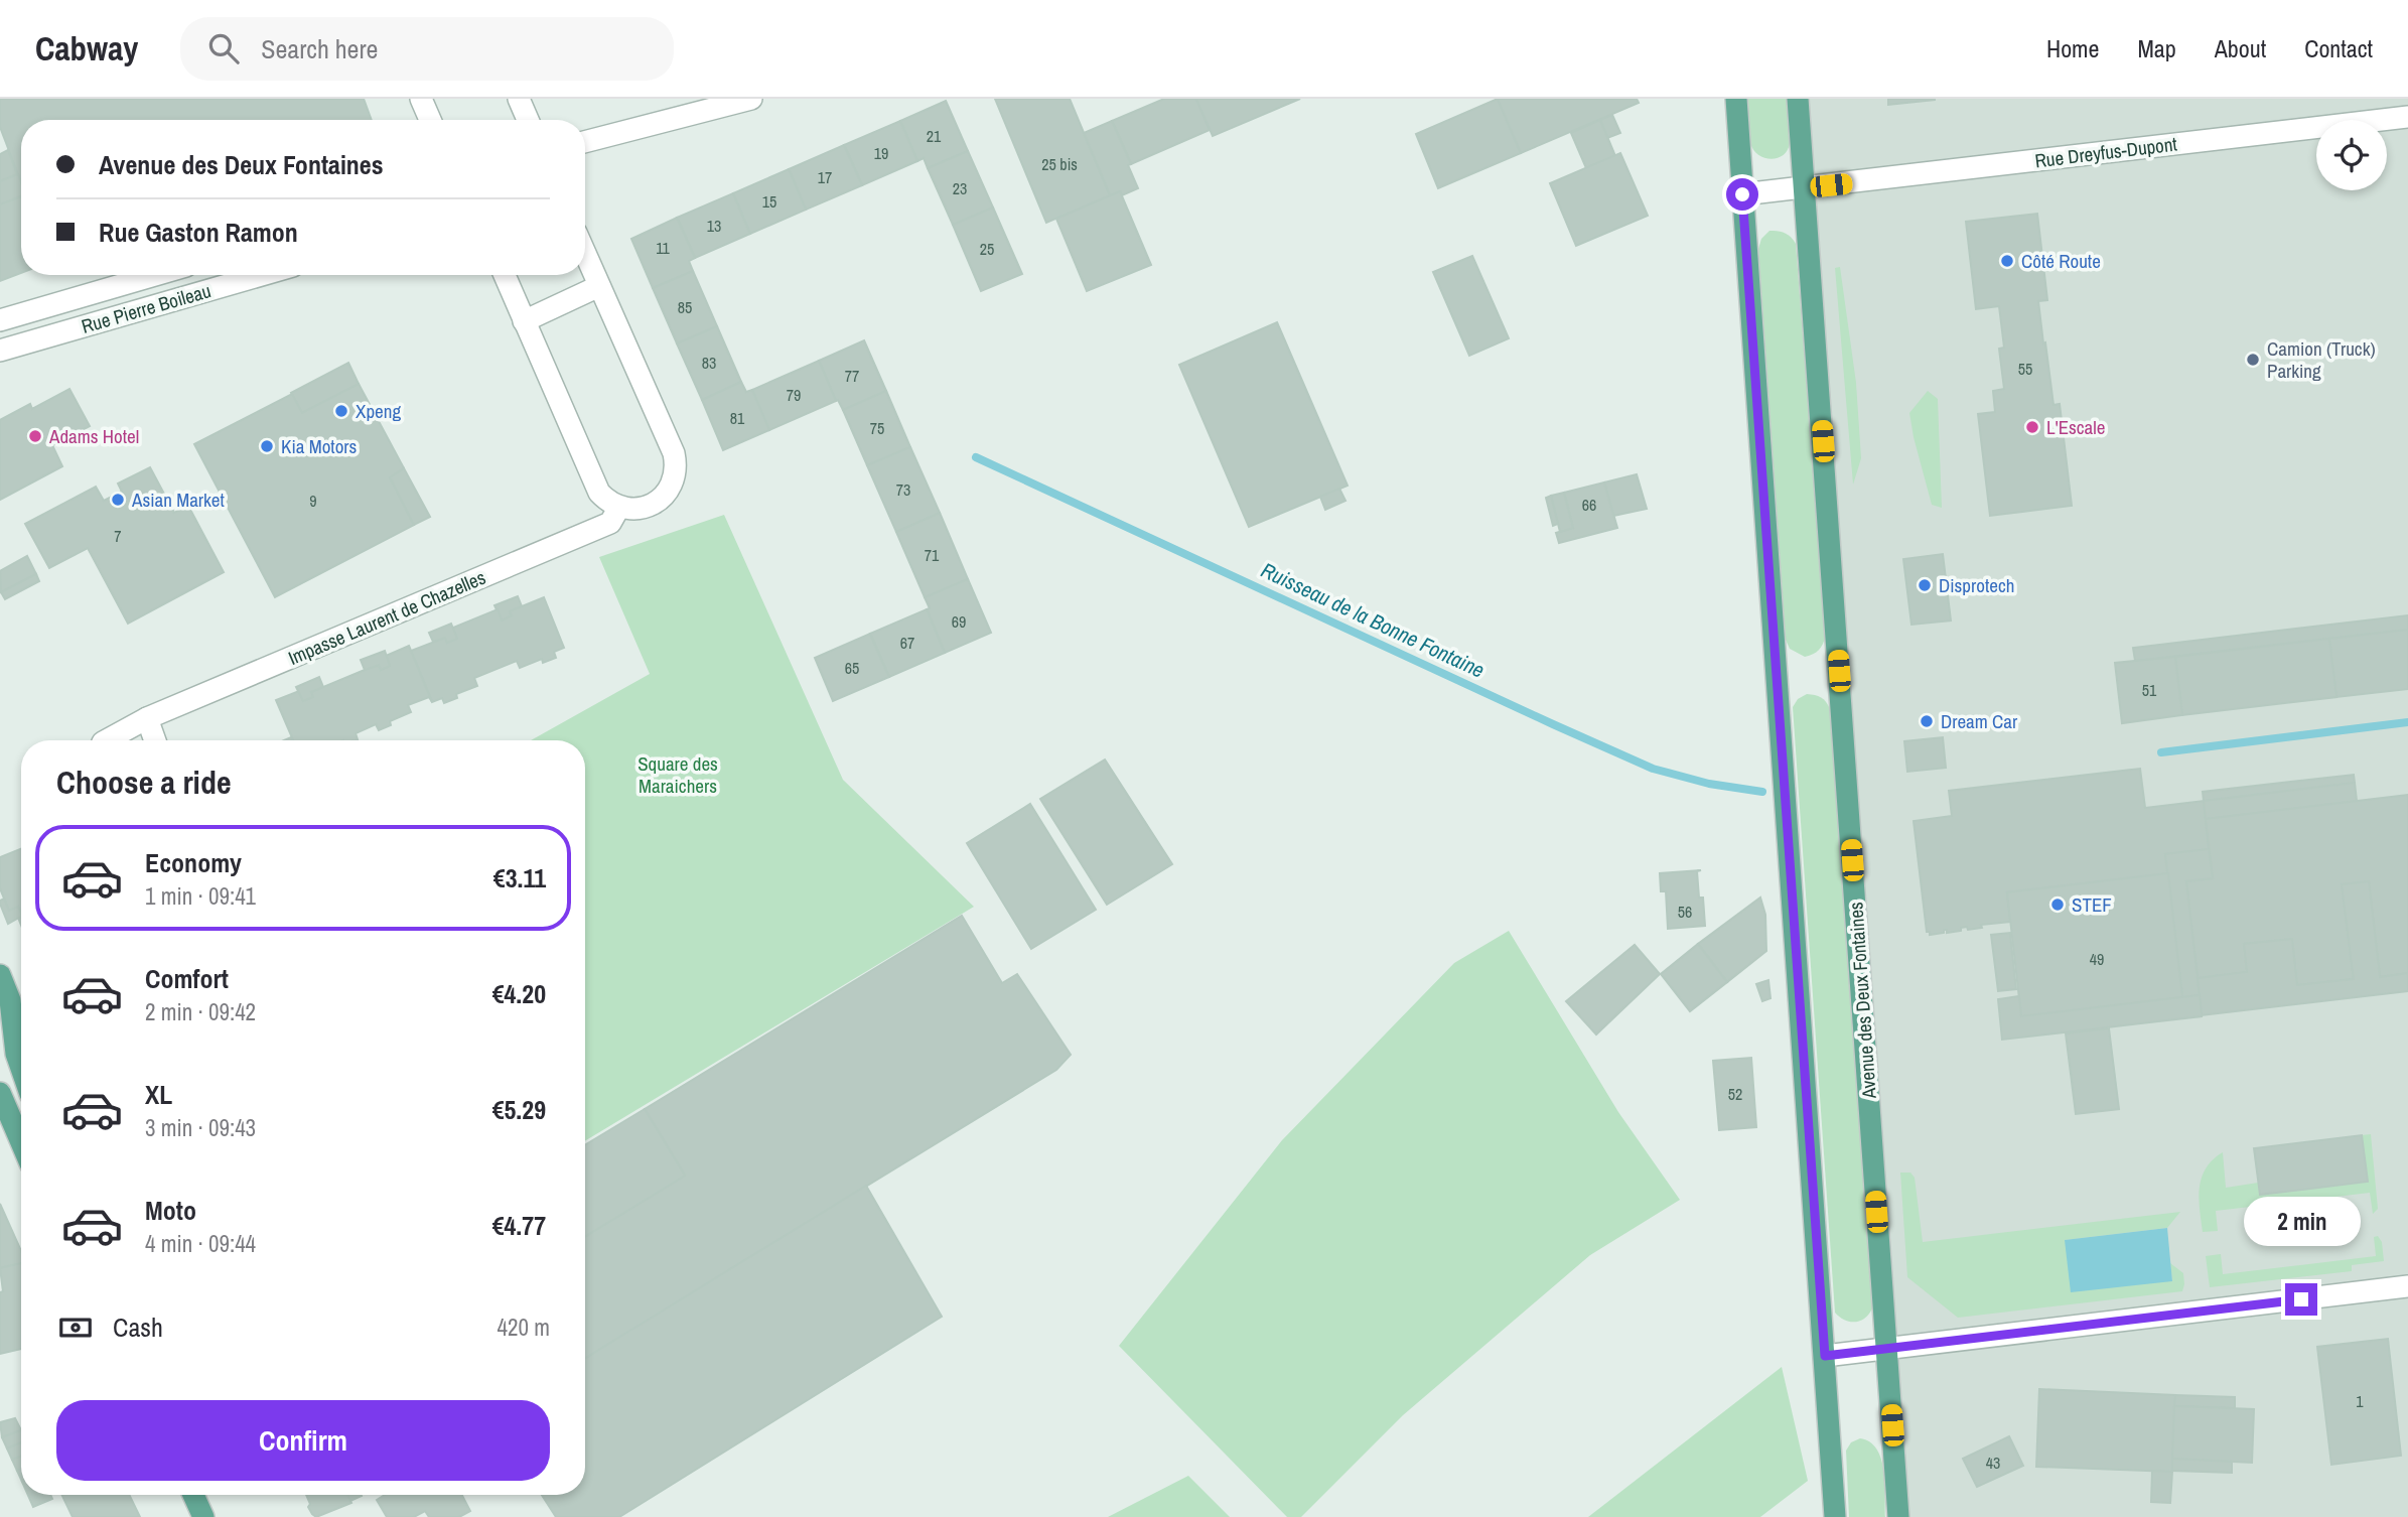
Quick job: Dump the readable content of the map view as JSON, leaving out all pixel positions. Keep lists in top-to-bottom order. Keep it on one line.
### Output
{"streets":{"main road":["Avenue des Deux Fontaines"],"street":["Rue Dreyfus-Dupont","Rue Pierre Boileau","Impasse Laurent de Chazelles"]},"crossings":[["Rue Dreyfus-Dupont","Avenue des Deux Fontaines"]],"water":["Ruisseau de la Bonne Fontaine"],"parks":["Square des Maraichers"],"places":["Côté Route","Camion (Truck) Parking","Xpeng","L'Escale","Adams Hotel","Kia Motors","Asian Market","Disprotech","Dream Car","STEF"],"house_numbers":["21","19","25 bis","17","23","15","13","11","25","85","83","55","77","79","81","75","73","9","66","7","71","69","67","65","51","56","49","52","1","43"],"page":{"header":"Cabway","search":"Search here","nav":["Home","Map","About","Contact"],"banner":["Avenue des Deux Fontaines","Rue Gaston Ramon"],"heading":"Choose a ride","list":[{"name":"Economy","note":"1 min · 09:41","value":"€3.11"},{"name":"Comfort","note":"2 min · 09:42","value":"€4.20"},{"name":"XL","note":"3 min · 09:43","value":"€5.29"},{"name":"Moto","note":"4 min · 09:44","value":"€4.77"}],"bubble":"2 min","pay":["Cash","420 m"],"buttons":"Confirm"}}
